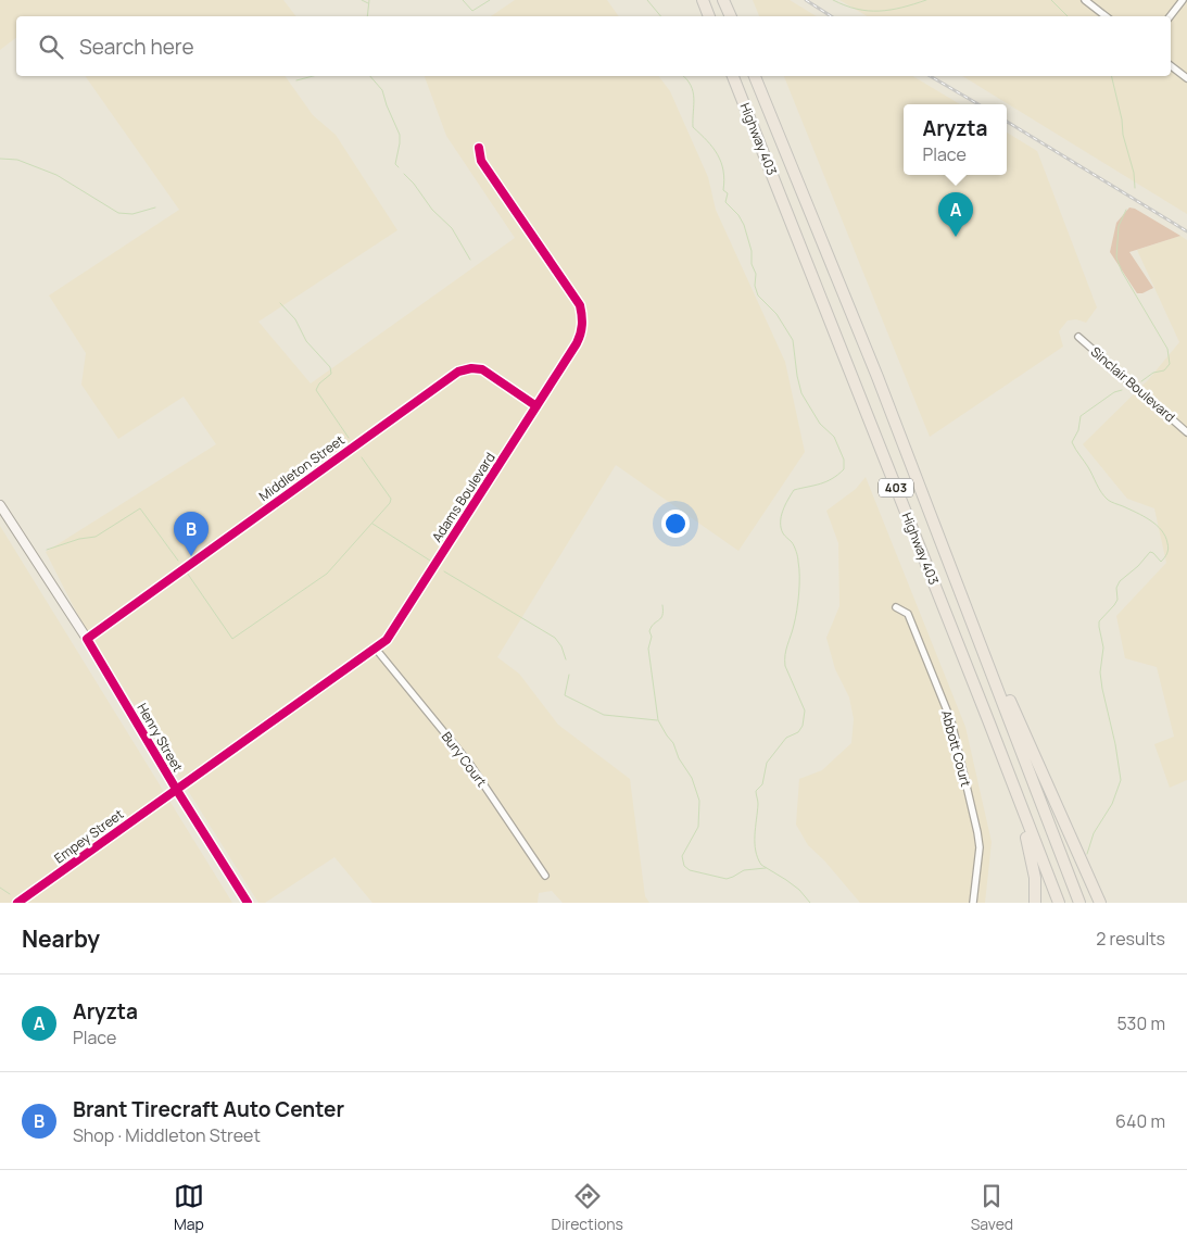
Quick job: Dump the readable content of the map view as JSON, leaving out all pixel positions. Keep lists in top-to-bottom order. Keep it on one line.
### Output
{"streets":{"highway":["Highway 403","403"],"main road":["Henry Street"],"street":["Sinclair Boulevard","Middleton Street","Adams Boulevard","Abbott Court","Bury Court","Empey Street"]},"crossings":[["Middleton Street","Adams Boulevard"],["Middleton Street","Henry Street"],["Adams Boulevard","Henry Street"],["Adams Boulevard","Bury Court"],["Adams Boulevard","Empey Street"],["Henry Street","Empey Street"]],"page":{"search":"Search here","popup":["Aryzta","Place"],"pins":["A","B"],"heading":["Nearby","2 results"],"list":[{"mark":"A","name":"Aryzta","note":"Place","value":"530 m"},{"mark":"B","name":"Brant Tirecraft Auto Center","note":"Shop · Middleton Street","value":"640 m"}],"nav":["Map","Directions","Saved"]}}
